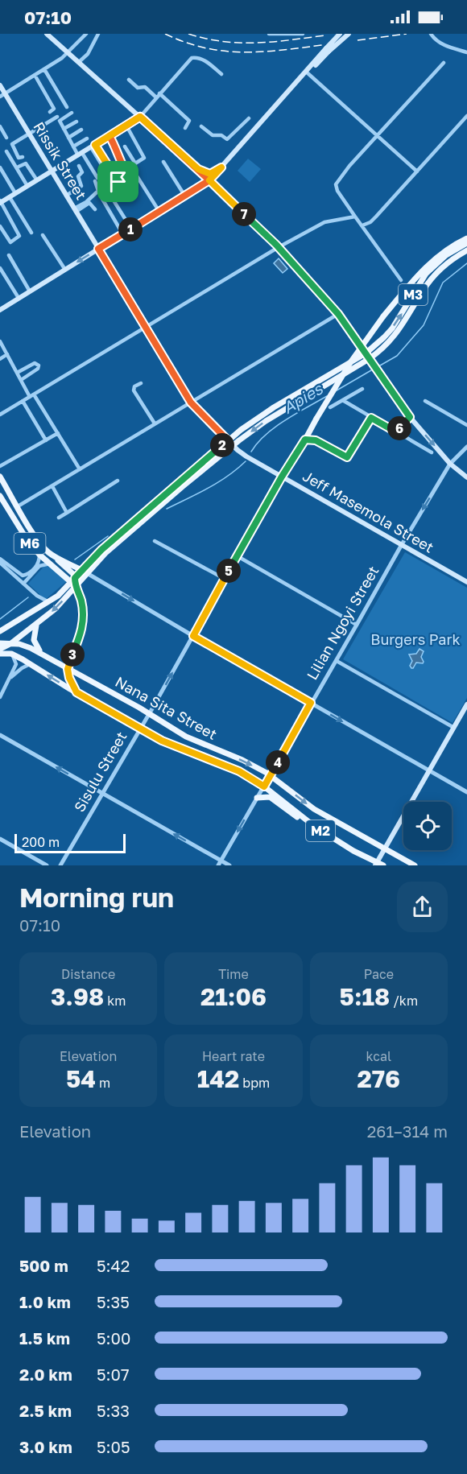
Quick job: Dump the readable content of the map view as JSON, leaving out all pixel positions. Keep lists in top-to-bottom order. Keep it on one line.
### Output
{"streets":{"main road":["Rissik Street","M3","Jeff Masemola Street","M6","Nana Sita Street","M2"],"street":["Lilian Ngoyi Street","Sisulu Street"]},"crossings":[["Rissik Street","M3"],["Rissik Street","Jeff Masemola Street"],["M3","Jeff Masemola Street"],["M3","M6"],["M3","Nana Sita Street"],["Jeff Masemola Street","Lilian Ngoyi Street"],["Jeff Masemola Street","Sisulu Street"],["Lilian Ngoyi Street","Nana Sita Street"],["Nana Sita Street","Sisulu Street"]],"water":["Apies"],"parks":["Burgers Park"],"scale_bar":"200 m","page":{"status":"07:10","pins":["7","1","6","2","5","3","4"],"scale":"200 m","heading":["Morning run","07:10"],"stats":[["Distance","3.98 km"],["Time","21:06"],["Pace","5:18 /km"],["Elevation","54 m"],["Heart rate","142 bpm"],["kcal","276"]],"chart":["Elevation","261–314 m"],"list":[{"name":"500 m","note":"5:42"},{"name":"1.0 km","note":"5:35"},{"name":"1.5 km","note":"5:00"},{"name":"2.0 km","note":"5:07"},{"name":"2.5 km","note":"5:33"},{"name":"3.0 km","note":"5:05"}]}}
